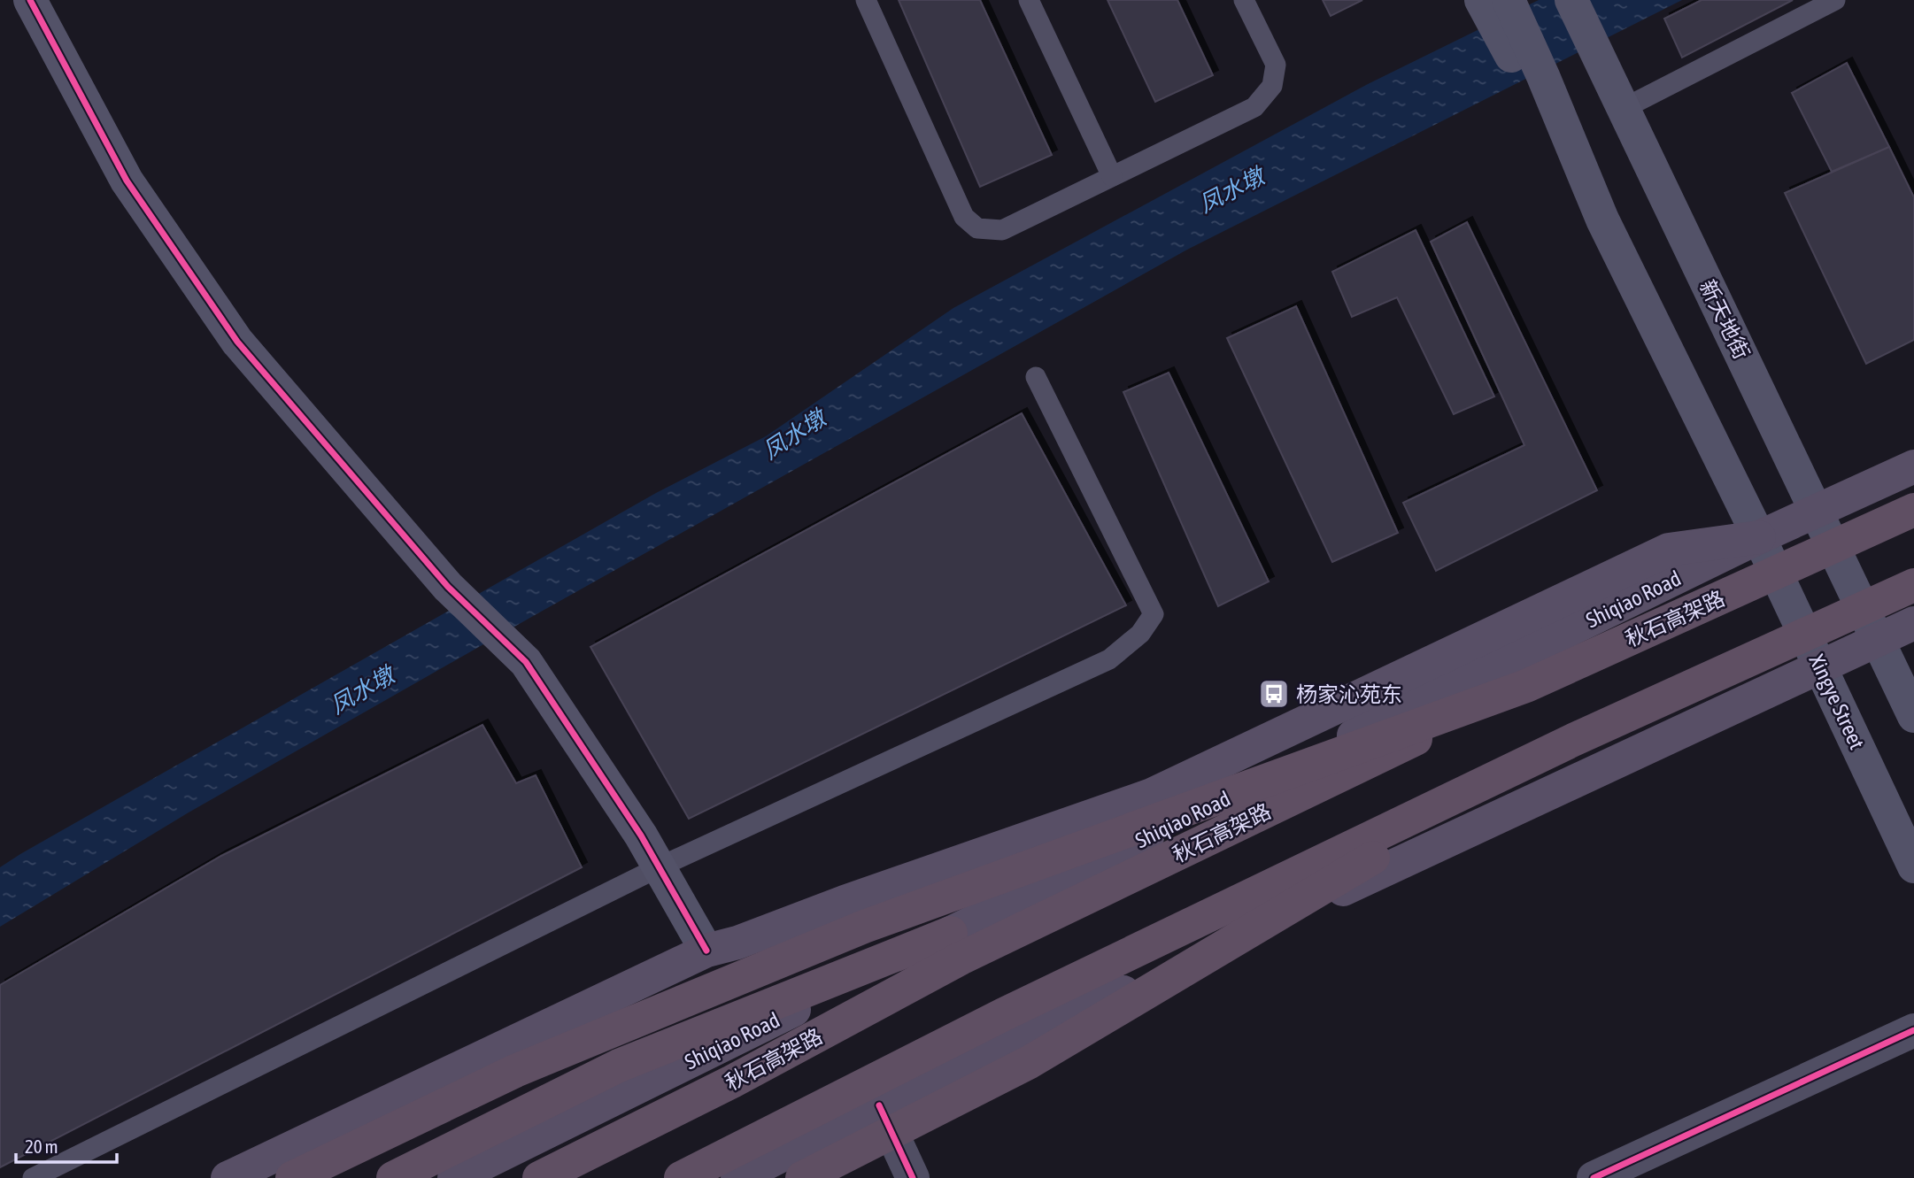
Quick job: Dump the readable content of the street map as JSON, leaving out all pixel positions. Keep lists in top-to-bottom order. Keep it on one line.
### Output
{"streets":{"highway":["秋石高架路"],"main road":["新天地街","Shiqiao Road","Xingye Street"]},"crossings":[["新天地街","Shiqiao Road"],["Shiqiao Road","Xingye Street"]],"water":["凤水墩"],"places":{"bus stop":["杨家沁苑东"]},"scale_bar":"20 m"}
